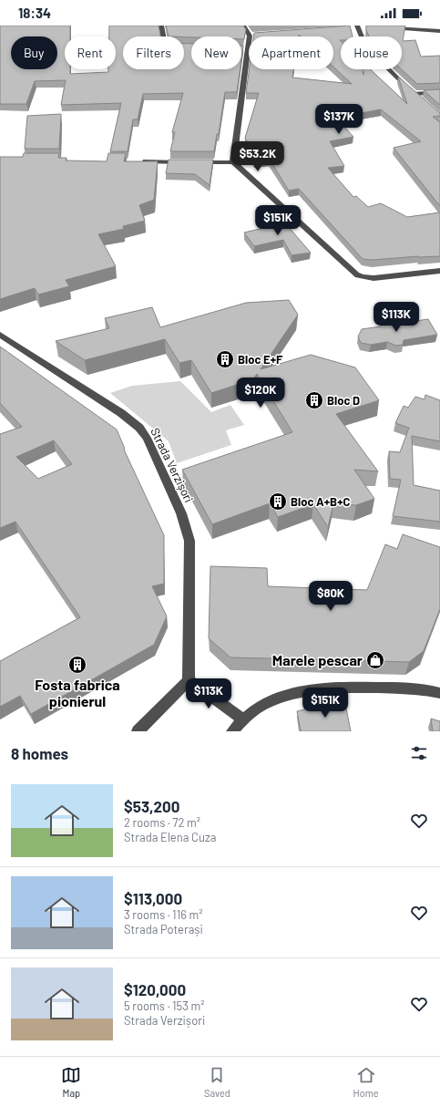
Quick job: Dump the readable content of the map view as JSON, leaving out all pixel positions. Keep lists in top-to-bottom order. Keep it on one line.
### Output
{"streets":{"street":["Strada Verzișori"]},"places":{"building":["Bloc E+F","Bloc D","Bloc A+B+C","Fosta fabrica pionierul"],"shop":["Marele pescar"]},"page":{"status":"18:34","chip":["Buy","Rent","Filters","New","Apartment","House"],"price":["$137K","$53.2K","$151K","$113K","$120K","$80K","$113K","$151K"],"heading":"8 homes","list":[{"name":"$53,200","note":"2 rooms · 72 m² · Strada Elena Cuza"},{"name":"$113,000","note":"3 rooms · 116 m² · Strada Poterași"},{"name":"$120,000","note":"5 rooms · 153 m² · Strada Verzișori"}],"tabs":["Map","Saved","Home"]}}
